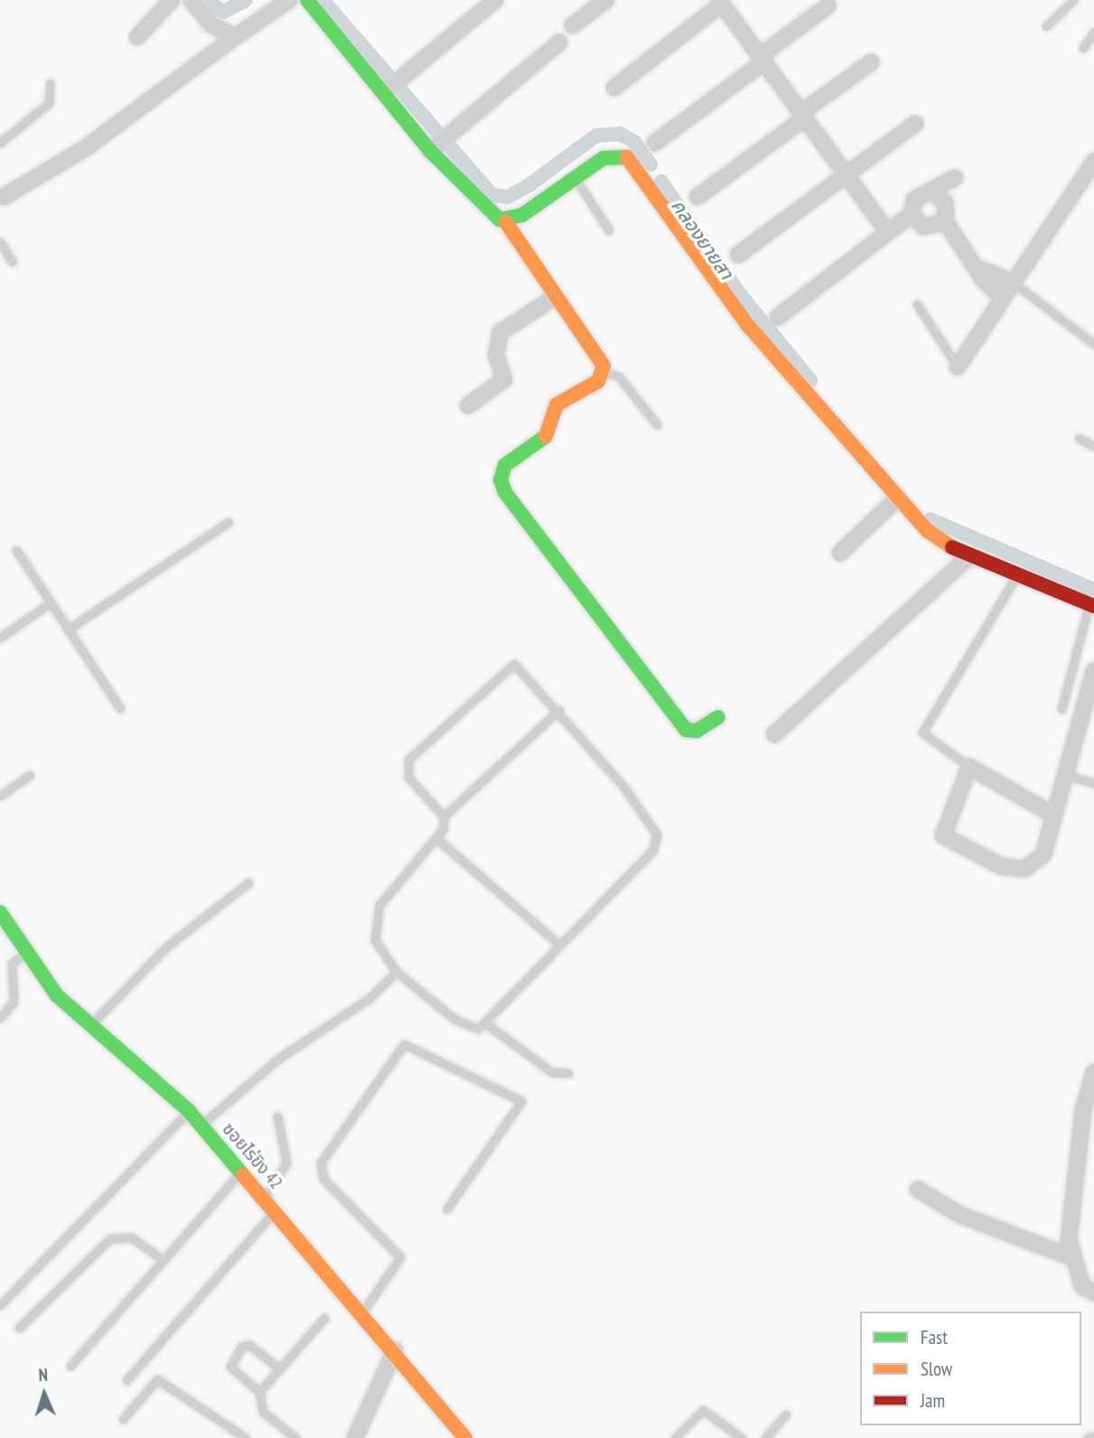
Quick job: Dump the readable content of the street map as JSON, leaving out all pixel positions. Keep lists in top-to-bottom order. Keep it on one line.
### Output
{"streets":{"street":["ซอยไร่ขิง 42"]},"water":["คลองยายสา"],"legend":["Fast","Slow","Jam"],"north":"top"}
